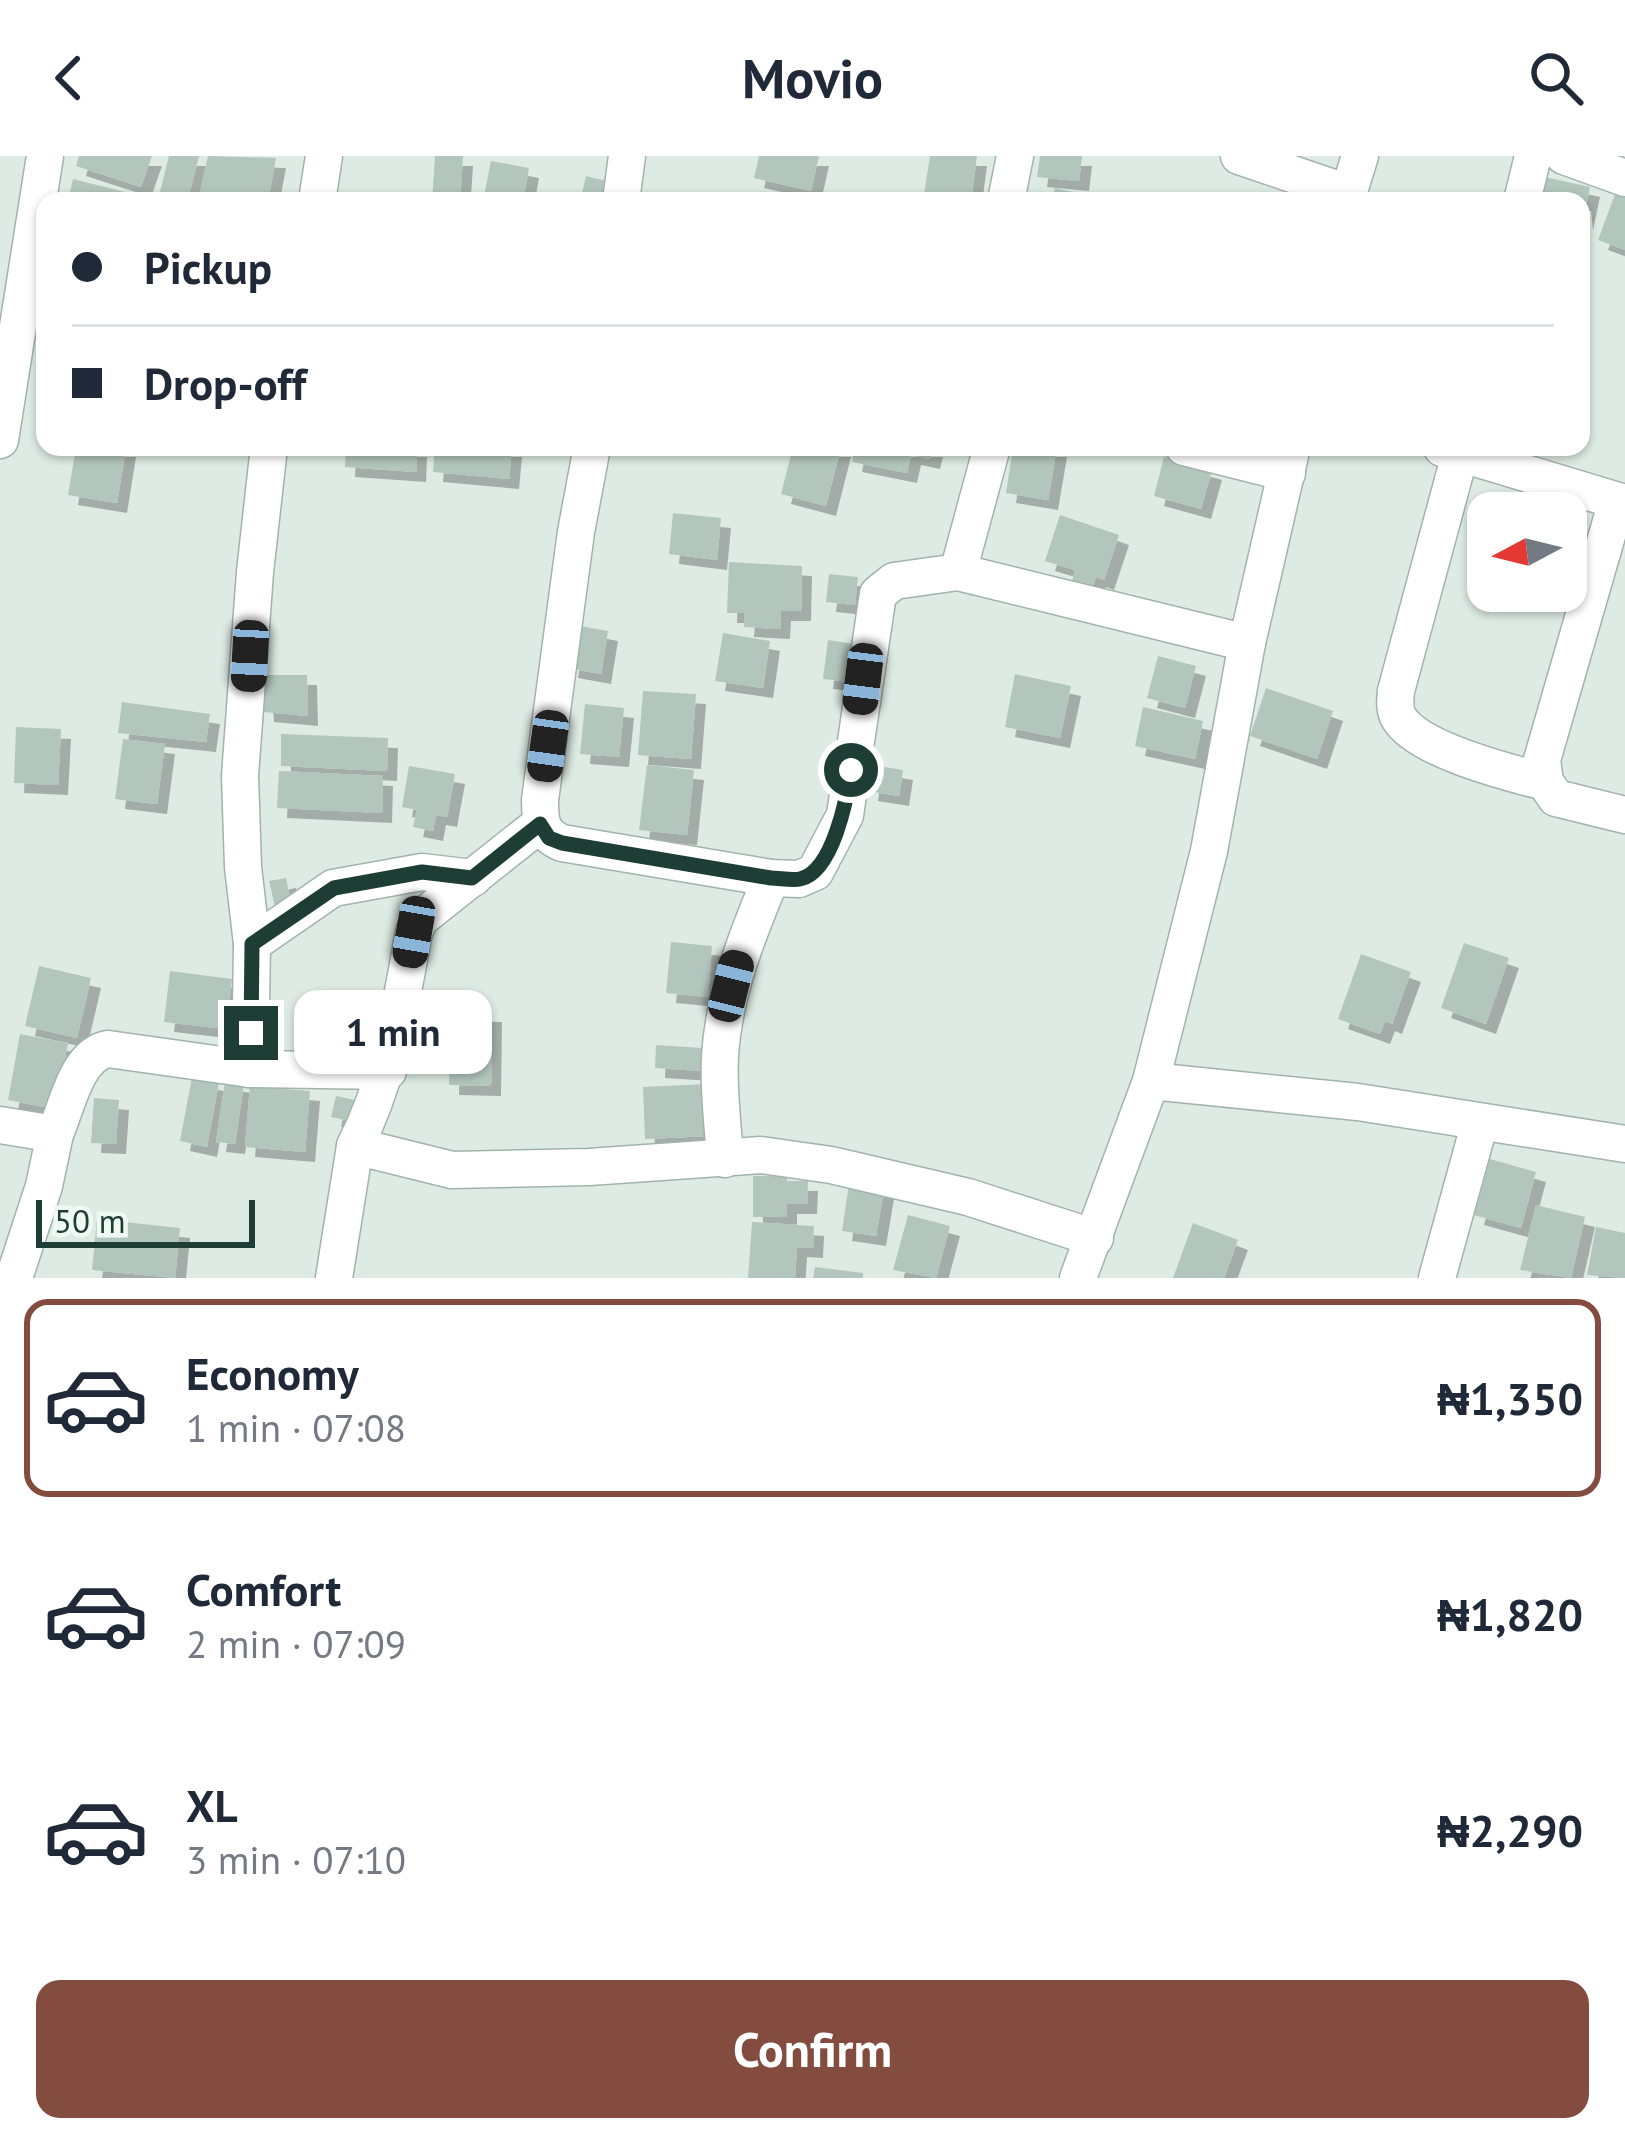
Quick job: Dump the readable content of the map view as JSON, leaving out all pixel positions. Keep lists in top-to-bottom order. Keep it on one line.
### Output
{"scale_bar":"50 m","north":"left","page":{"header":"Movio","banner":["Pickup","Drop-off"],"bubble":"1 min","scale":"50 m","list":[{"name":"Economy","note":"1 min · 07:08","value":"₦1,350"},{"name":"Comfort","note":"2 min · 07:09","value":"₦1,820"},{"name":"XL","note":"3 min · 07:10","value":"₦2,290"}],"buttons":"Confirm"}}
